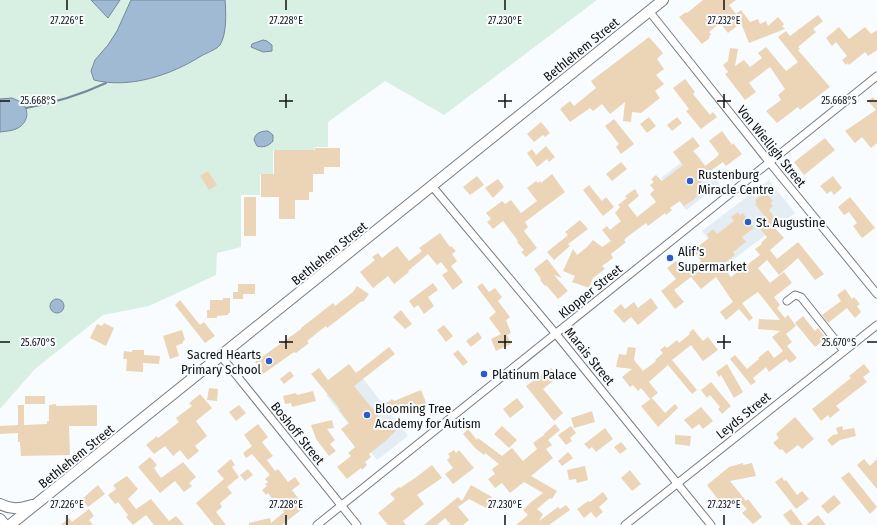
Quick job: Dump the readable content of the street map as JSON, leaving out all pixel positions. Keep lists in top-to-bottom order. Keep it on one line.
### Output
{"streets":{"main road":["Bethlehem Street"],"street":["Von Wielligh Street","Klopper Street","Marais Street","Leyds Street","Boshoff Street"]},"crossings":[["Bethlehem Street","Von Wielligh Street"],["Bethlehem Street","Marais Street"],["Bethlehem Street","Boshoff Street"],["Von Wielligh Street","Klopper Street"],["Klopper Street","Marais Street"],["Klopper Street","Boshoff Street"],["Marais Street","Leyds Street"]],"places":["Rustenburg Miracle Centre","St. Augustine","Alif's Supermarket","Sacred Hearts Primary School","Platinum Palace","Blooming Tree Academy for Autism"],"coordinates":["27.226°E","27.228°E","27.230°E","27.232°E","25.668°S","25.670°S"]}
